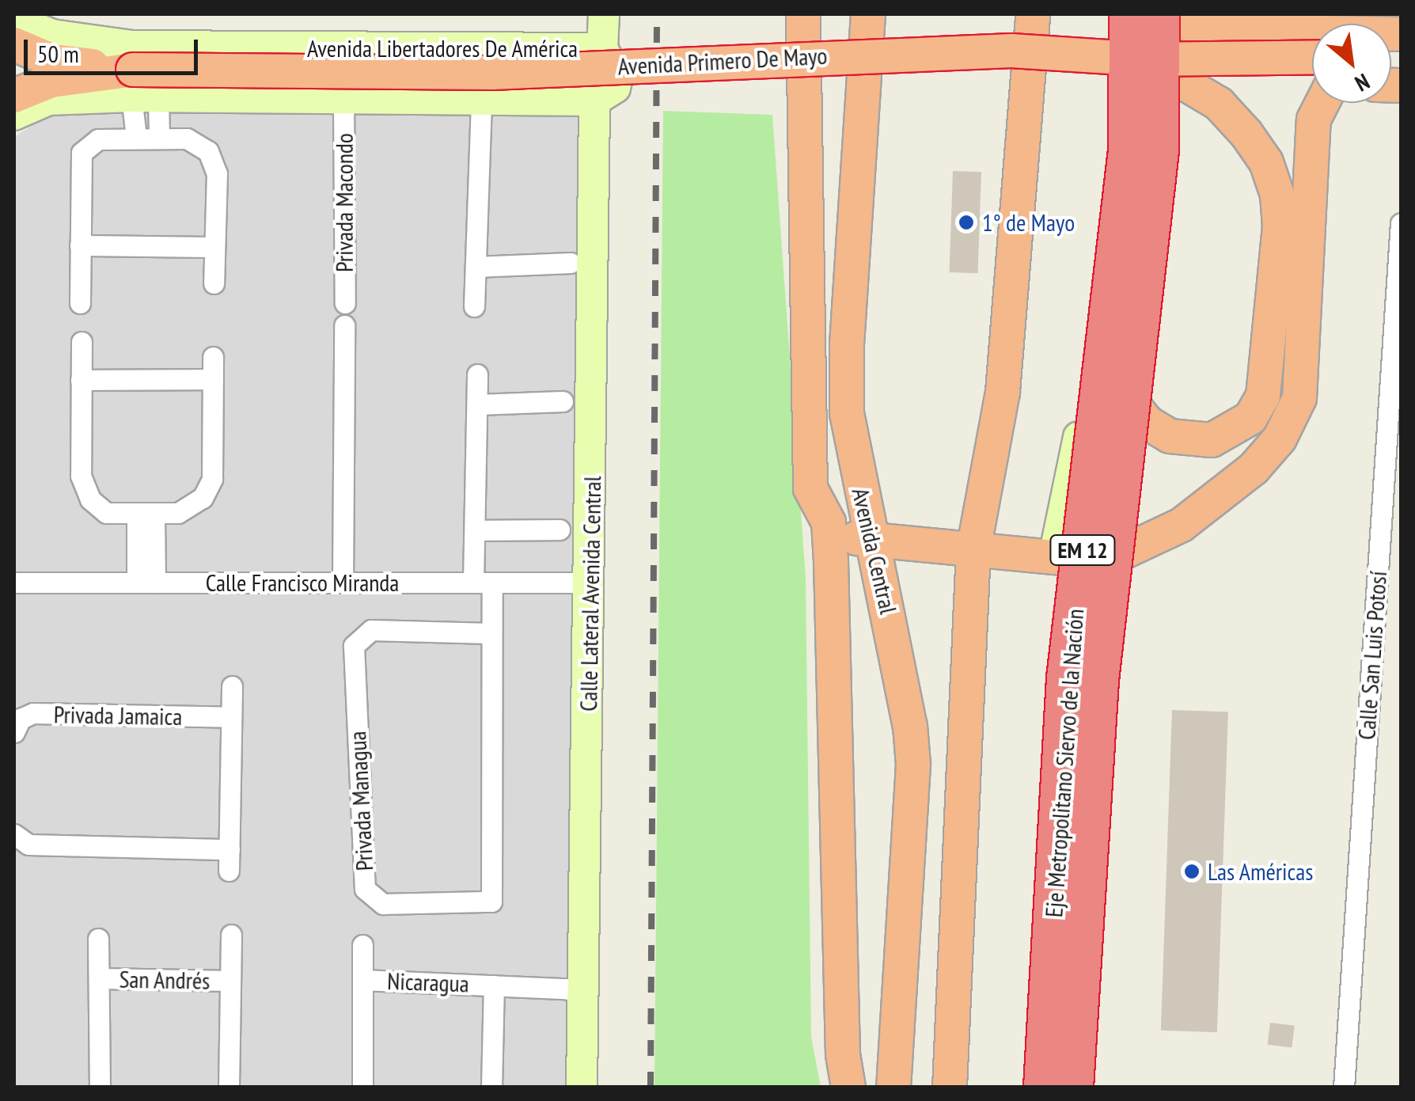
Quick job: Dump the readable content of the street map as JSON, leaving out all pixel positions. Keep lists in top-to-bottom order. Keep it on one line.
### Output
{"streets":{"highway":["Avenida Primero De Mayo","EM 12","Avenida Central","Eje Metropolitano Siervo de la Nación"],"main road":["Avenida Libertadores De América","Calle Lateral Avenida Central"],"street":["Privada Macondo","Calle Francisco Miranda","Calle San Luis Potosí","Privada Jamaica","Privada Managua","San Andrés","Nicaragua"]},"crossings":[["Avenida Libertadores De América","Calle Lateral Avenida Central"],["Avenida Primero De Mayo","Eje Metropolitano Siervo de la Nación"],["Calle Francisco Miranda","Calle Lateral Avenida Central"],["Calle Francisco Miranda","Privada Managua"],["Calle Lateral Avenida Central","Nicaragua"]],"places":["1° de Mayo","Las Américas"],"scale_bar":"50 m","north":"bottom right"}
